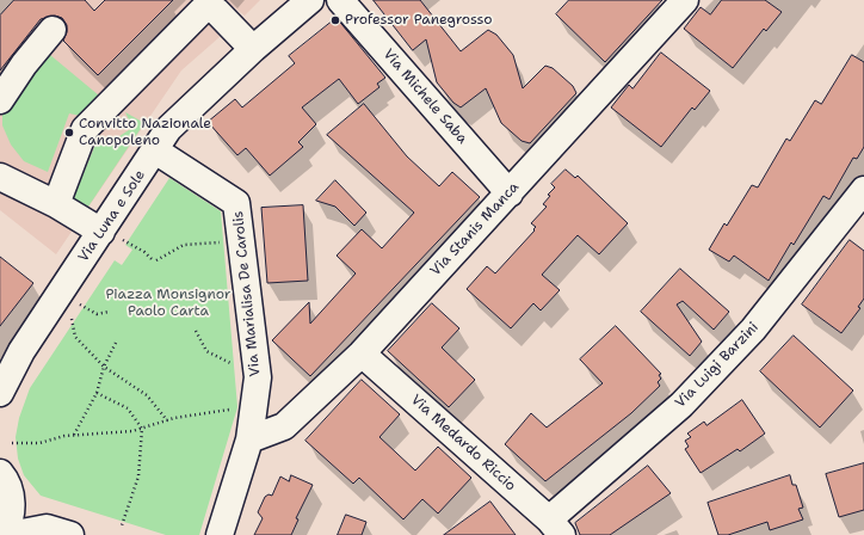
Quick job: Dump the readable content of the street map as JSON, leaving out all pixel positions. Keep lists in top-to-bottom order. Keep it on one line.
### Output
{"streets":{"street":["Via Michele Saba","Via Luna e Sole","Via Stanis Manca","Via Marialisa De Carolis","Via Luigi Barzini","Via Medardo Riccio"]},"crossings":[["Via Michele Saba","Via Stanis Manca"],["Via Luna e Sole","Via Marialisa De Carolis"],["Via Stanis Manca","Via Marialisa De Carolis"],["Via Stanis Manca","Via Medardo Riccio"],["Via Luigi Barzini","Via Medardo Riccio"]],"parks":["Piazza Monsignor Paolo Carta"],"places":["Professor Panegrosso","Convitto Nazionale Canopoleno"]}
